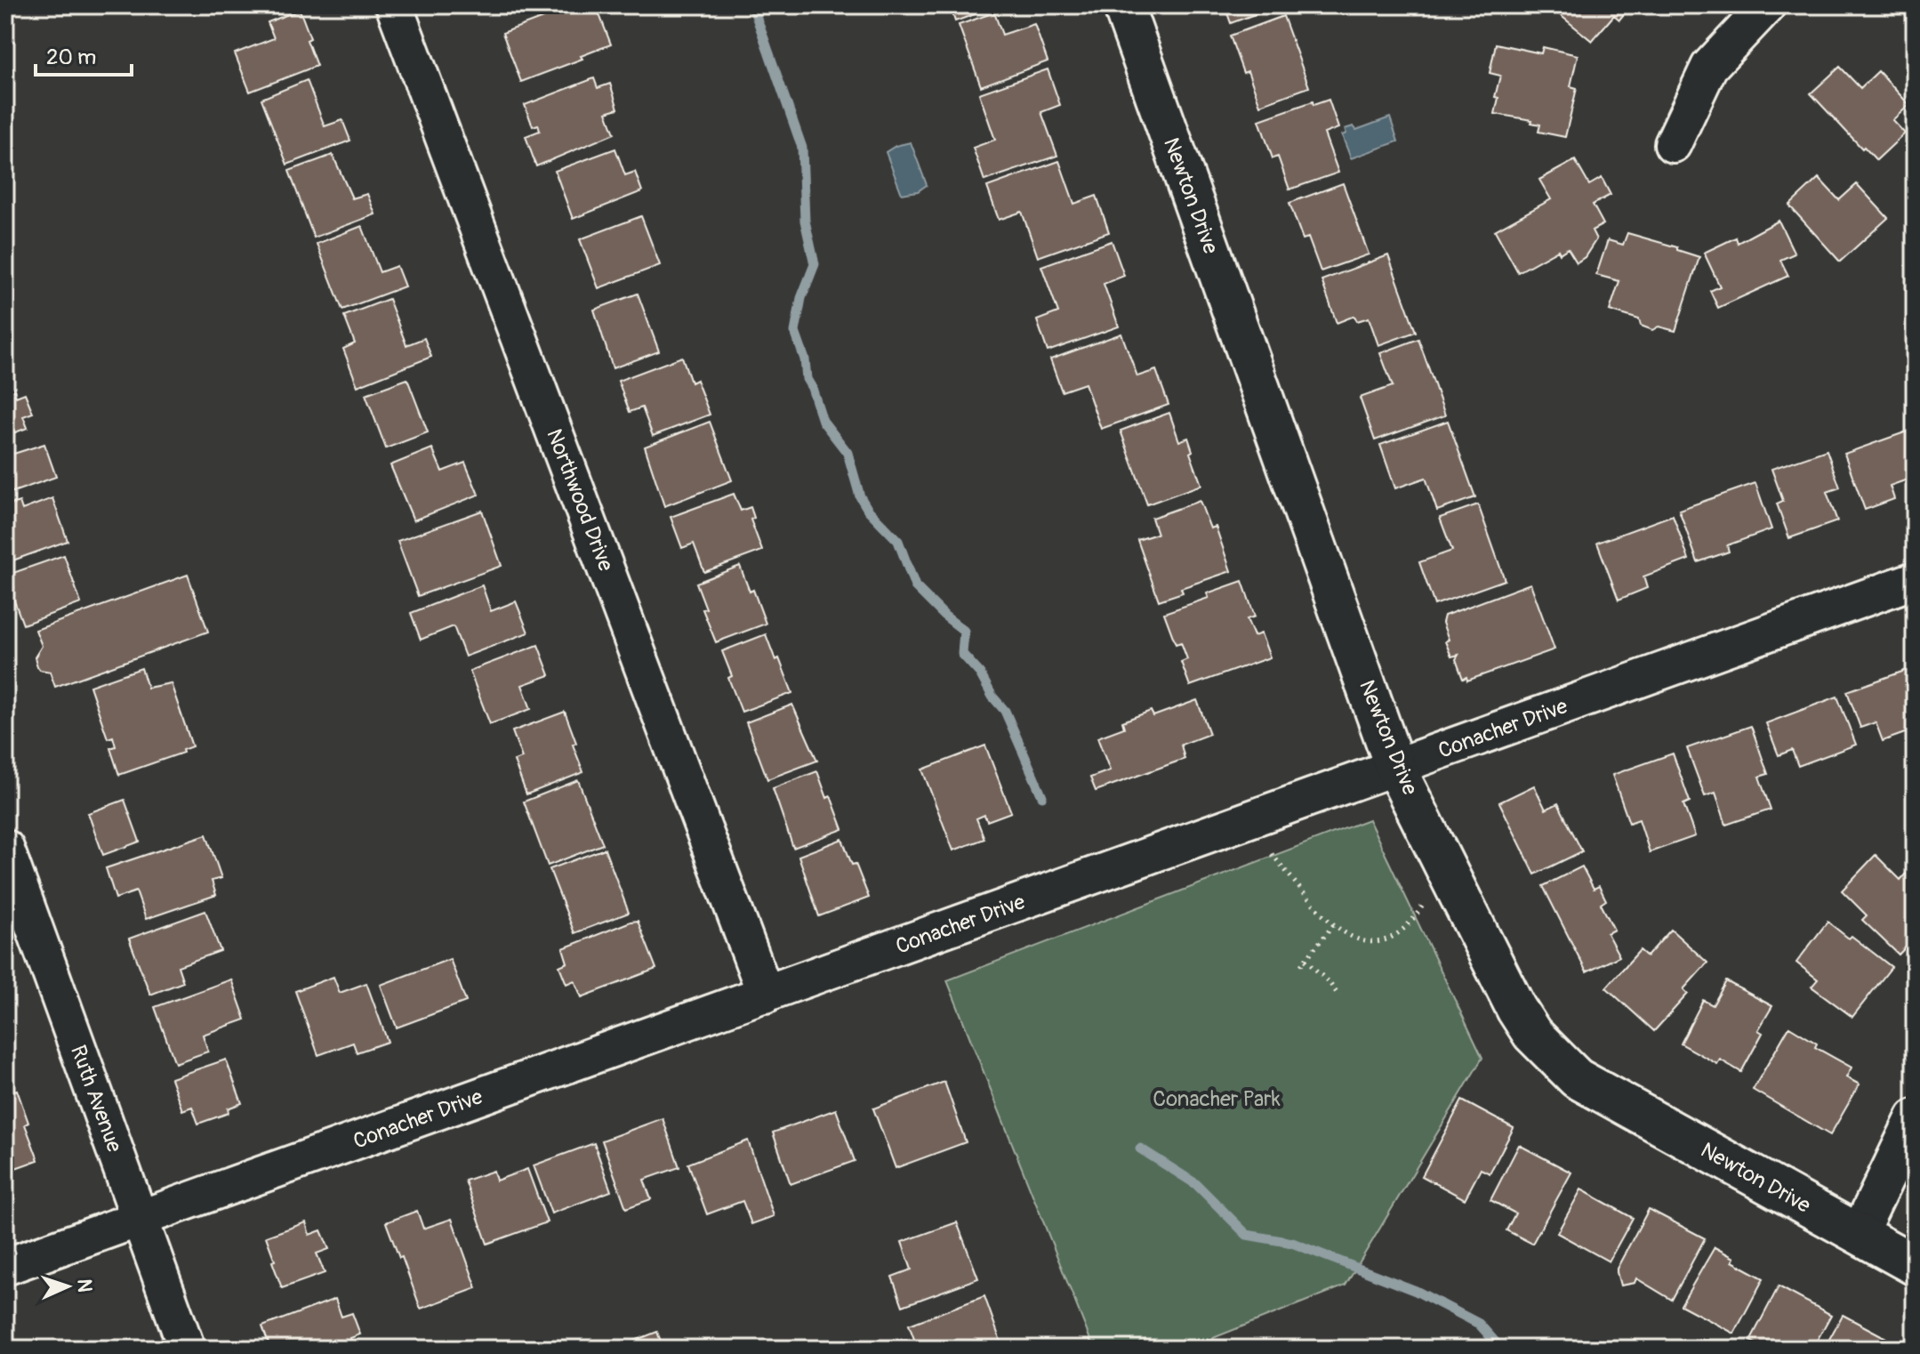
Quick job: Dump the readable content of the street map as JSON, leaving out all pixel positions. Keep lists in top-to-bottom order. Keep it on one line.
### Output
{"streets":{"street":["Newton Drive","Northwood Drive","Conacher Drive","Ruth Avenue"]},"crossings":[["Newton Drive","Conacher Drive"],["Northwood Drive","Conacher Drive"],["Conacher Drive","Ruth Avenue"]],"parks":["Conacher Park"],"scale_bar":"20 m","north":"right"}
